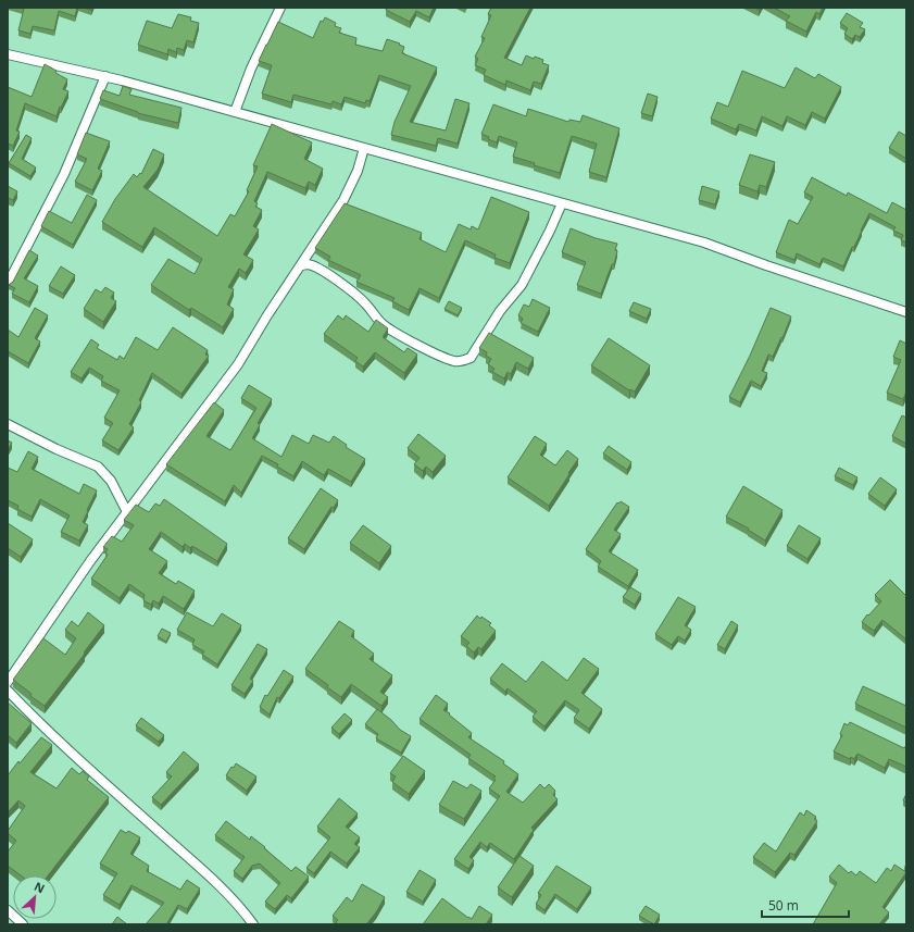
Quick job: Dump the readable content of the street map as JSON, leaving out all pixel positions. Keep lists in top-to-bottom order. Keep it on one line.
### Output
{"scale_bar":"50 m","north":"top right"}
